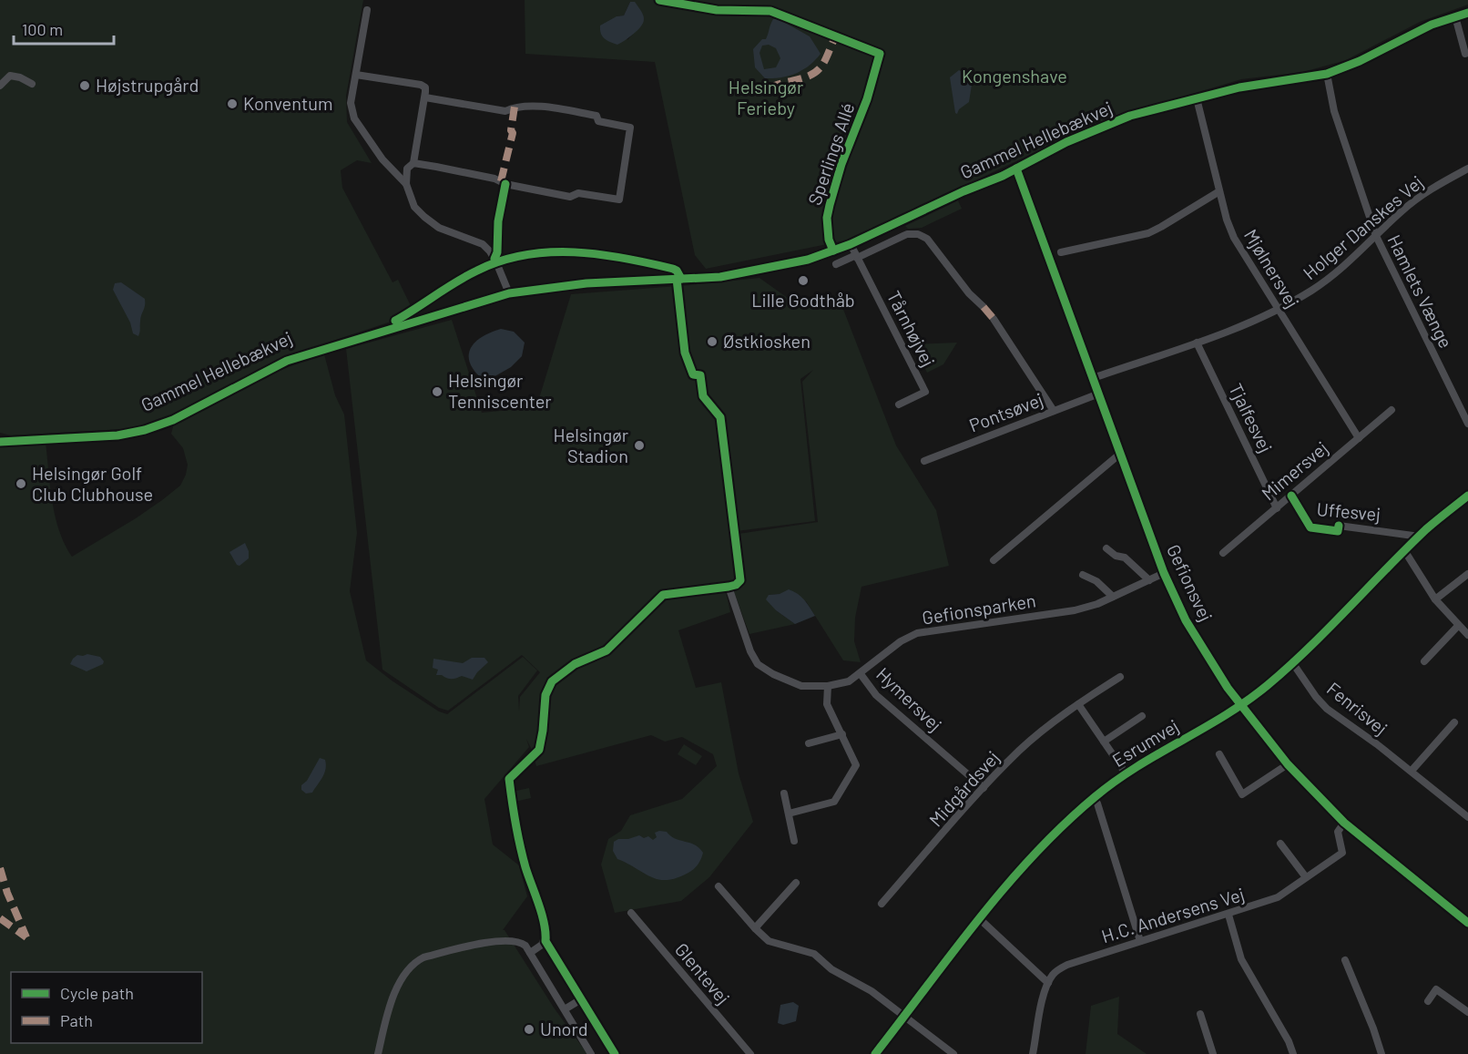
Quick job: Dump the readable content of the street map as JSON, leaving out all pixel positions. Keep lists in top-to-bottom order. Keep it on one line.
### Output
{"streets":{"main road":["Gammel Hellebækvej","Gefionsvej","Esrumvej"],"street":["Sperlings Allé","Holger Danskes Vej","Mjølnersvej","Hamlets Vænge","Tårnhøjvej","Pontsøvej","Tjalfesvej","Mimersvej","Uffesvej","Gefionsparken","Hymersvej","Fenrisvej","Midgårdsvej","H.C. Andersens Vej","Glentevej"]},"crossings":[["Gammel Hellebækvej","Sperlings Allé"],["Gammel Hellebækvej","Mjølnersvej"],["Gammel Hellebækvej","Hamlets Vænge"],["Gammel Hellebækvej","Tårnhøjvej"],["Gammel Hellebækvej","Gefionsvej"],["Holger Danskes Vej","Mjølnersvej"],["Holger Danskes Vej","Hamlets Vænge"],["Holger Danskes Vej","Tjalfesvej"],["Holger Danskes Vej","Gefionsvej"],["Mjølnersvej","Mimersvej"],["Pontsøvej","Gefionsvej"],["Tjalfesvej","Mimersvej"],["Uffesvej","Esrumvej"],["Gefionsvej","Gefionsparken"],["Gefionsvej","Esrumvej"],["Gefionsvej","H.C. Andersens Vej"],["Gefionsparken","Hymersvej"],["Hymersvej","Midgårdsvej"],["Fenrisvej","Esrumvej"]],"parks":["Kongenshave","Helsingør Ferieby"],"places":["Højstrupgård","Konventum","Lille Godthåb","Østkiosken","Helsingør Tenniscenter","Helsingør Stadion","Helsingør Golf Club Clubhouse","Unord"],"legend":["Cycle path","Path"],"scale_bar":"100 m"}
